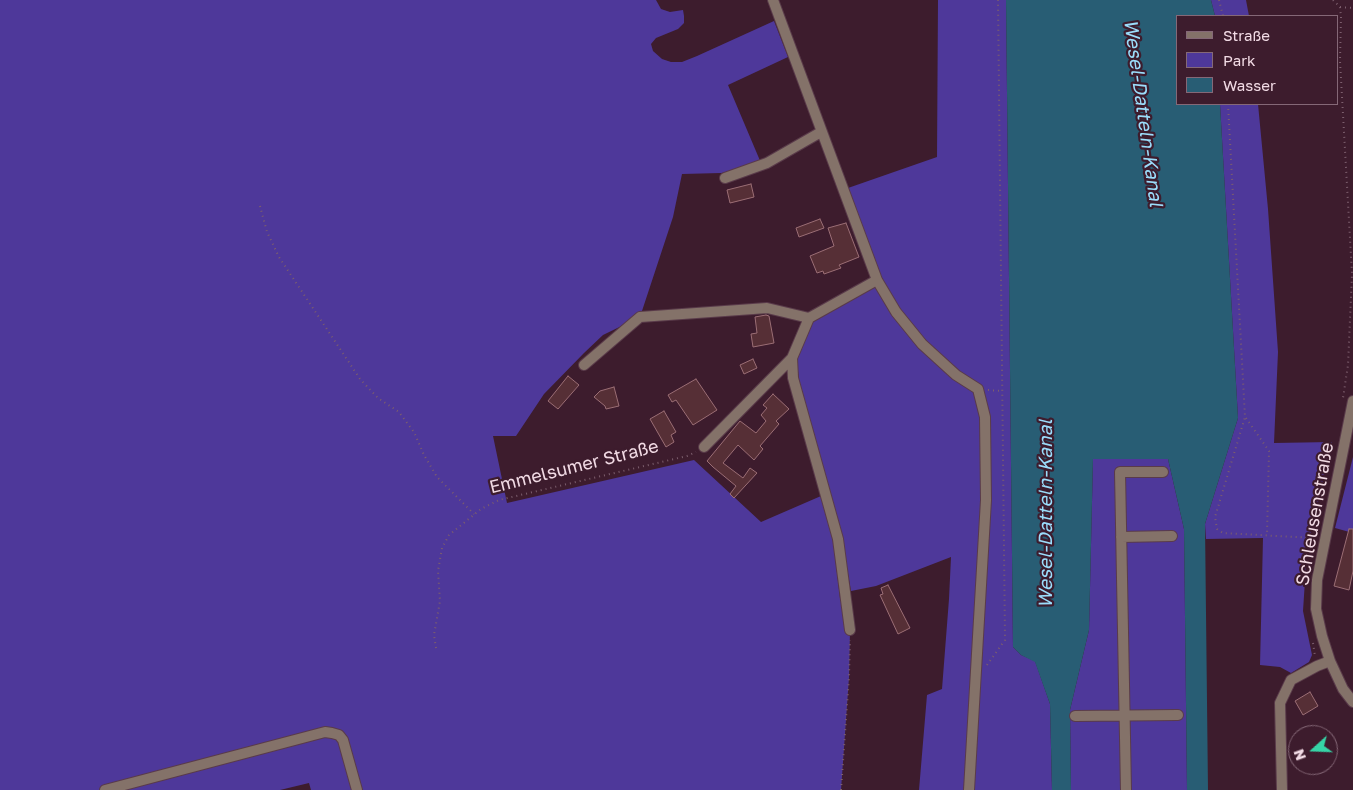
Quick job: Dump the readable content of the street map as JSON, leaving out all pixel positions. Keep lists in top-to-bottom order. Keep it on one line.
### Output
{"streets":{"street":["Schleusenstraße"],"path":["Emmelsumer Straße"]},"water":["Wesel-Datteln-Kanal"],"legend":["Straße","Park","Wasser"],"north":"left"}
